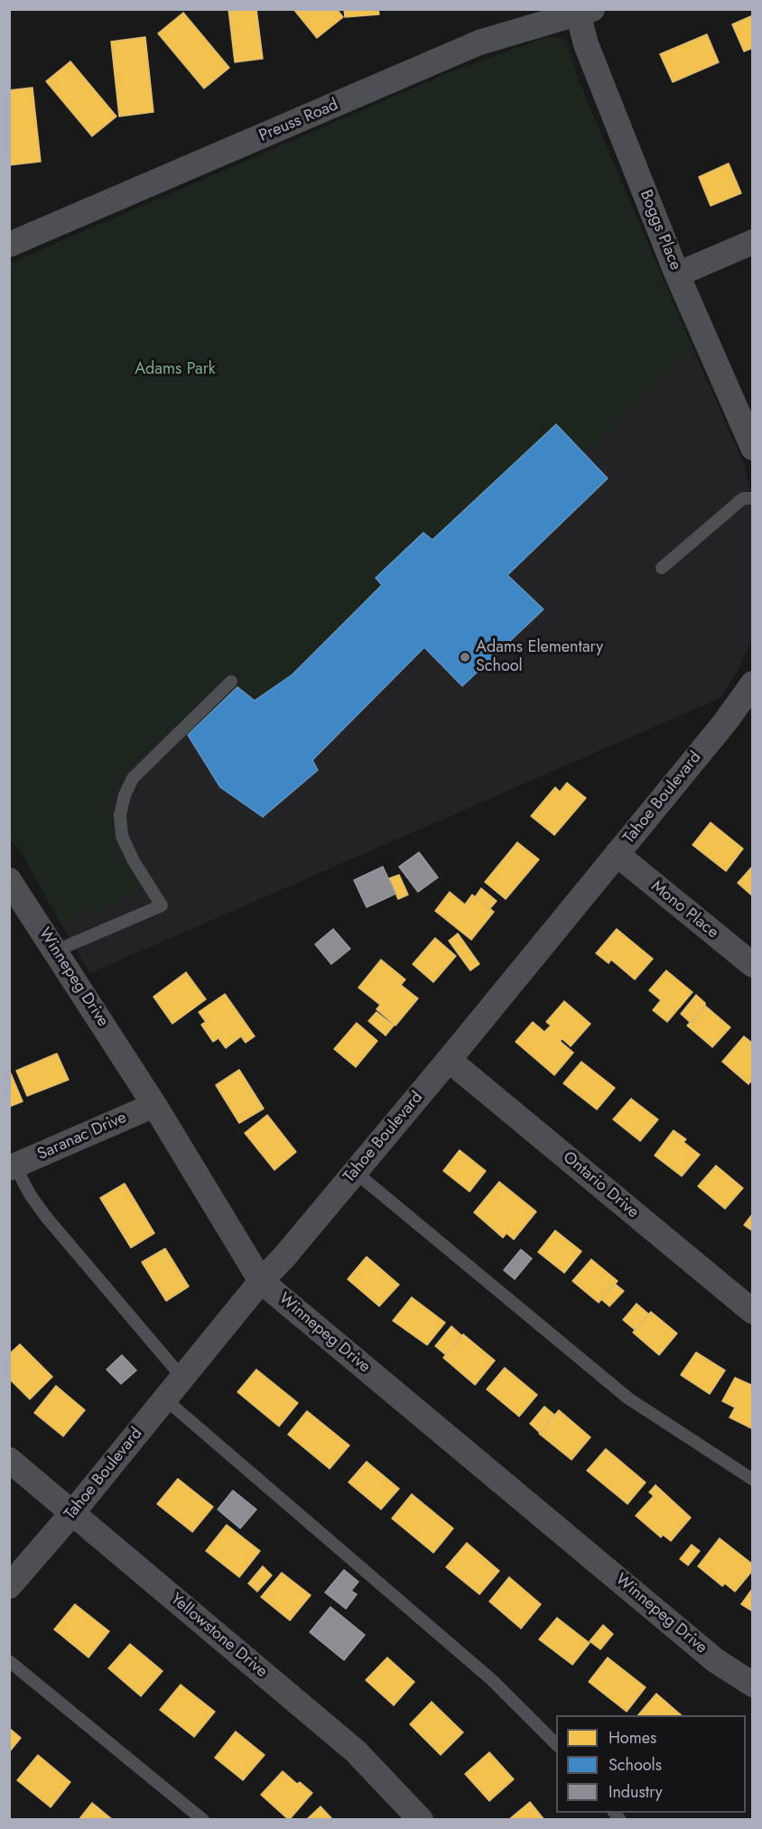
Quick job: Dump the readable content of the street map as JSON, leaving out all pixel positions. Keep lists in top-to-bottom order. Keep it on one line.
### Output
{"streets":{"street":["Preuss Road","Boggs Place","Tahoe Boulevard","Mono Place","Winnepeg Drive","Saranac Drive","Ontario Drive","Yellowstone Drive"]},"crossings":[["Preuss Road","Boggs Place"],["Tahoe Boulevard","Mono Place"],["Tahoe Boulevard","Winnepeg Drive"],["Tahoe Boulevard","Ontario Drive"],["Tahoe Boulevard","Yellowstone Drive"],["Winnepeg Drive","Saranac Drive"]],"parks":["Adams Park"],"places":["Adams Elementary School"],"legend":["Homes","Schools","Industry"]}
